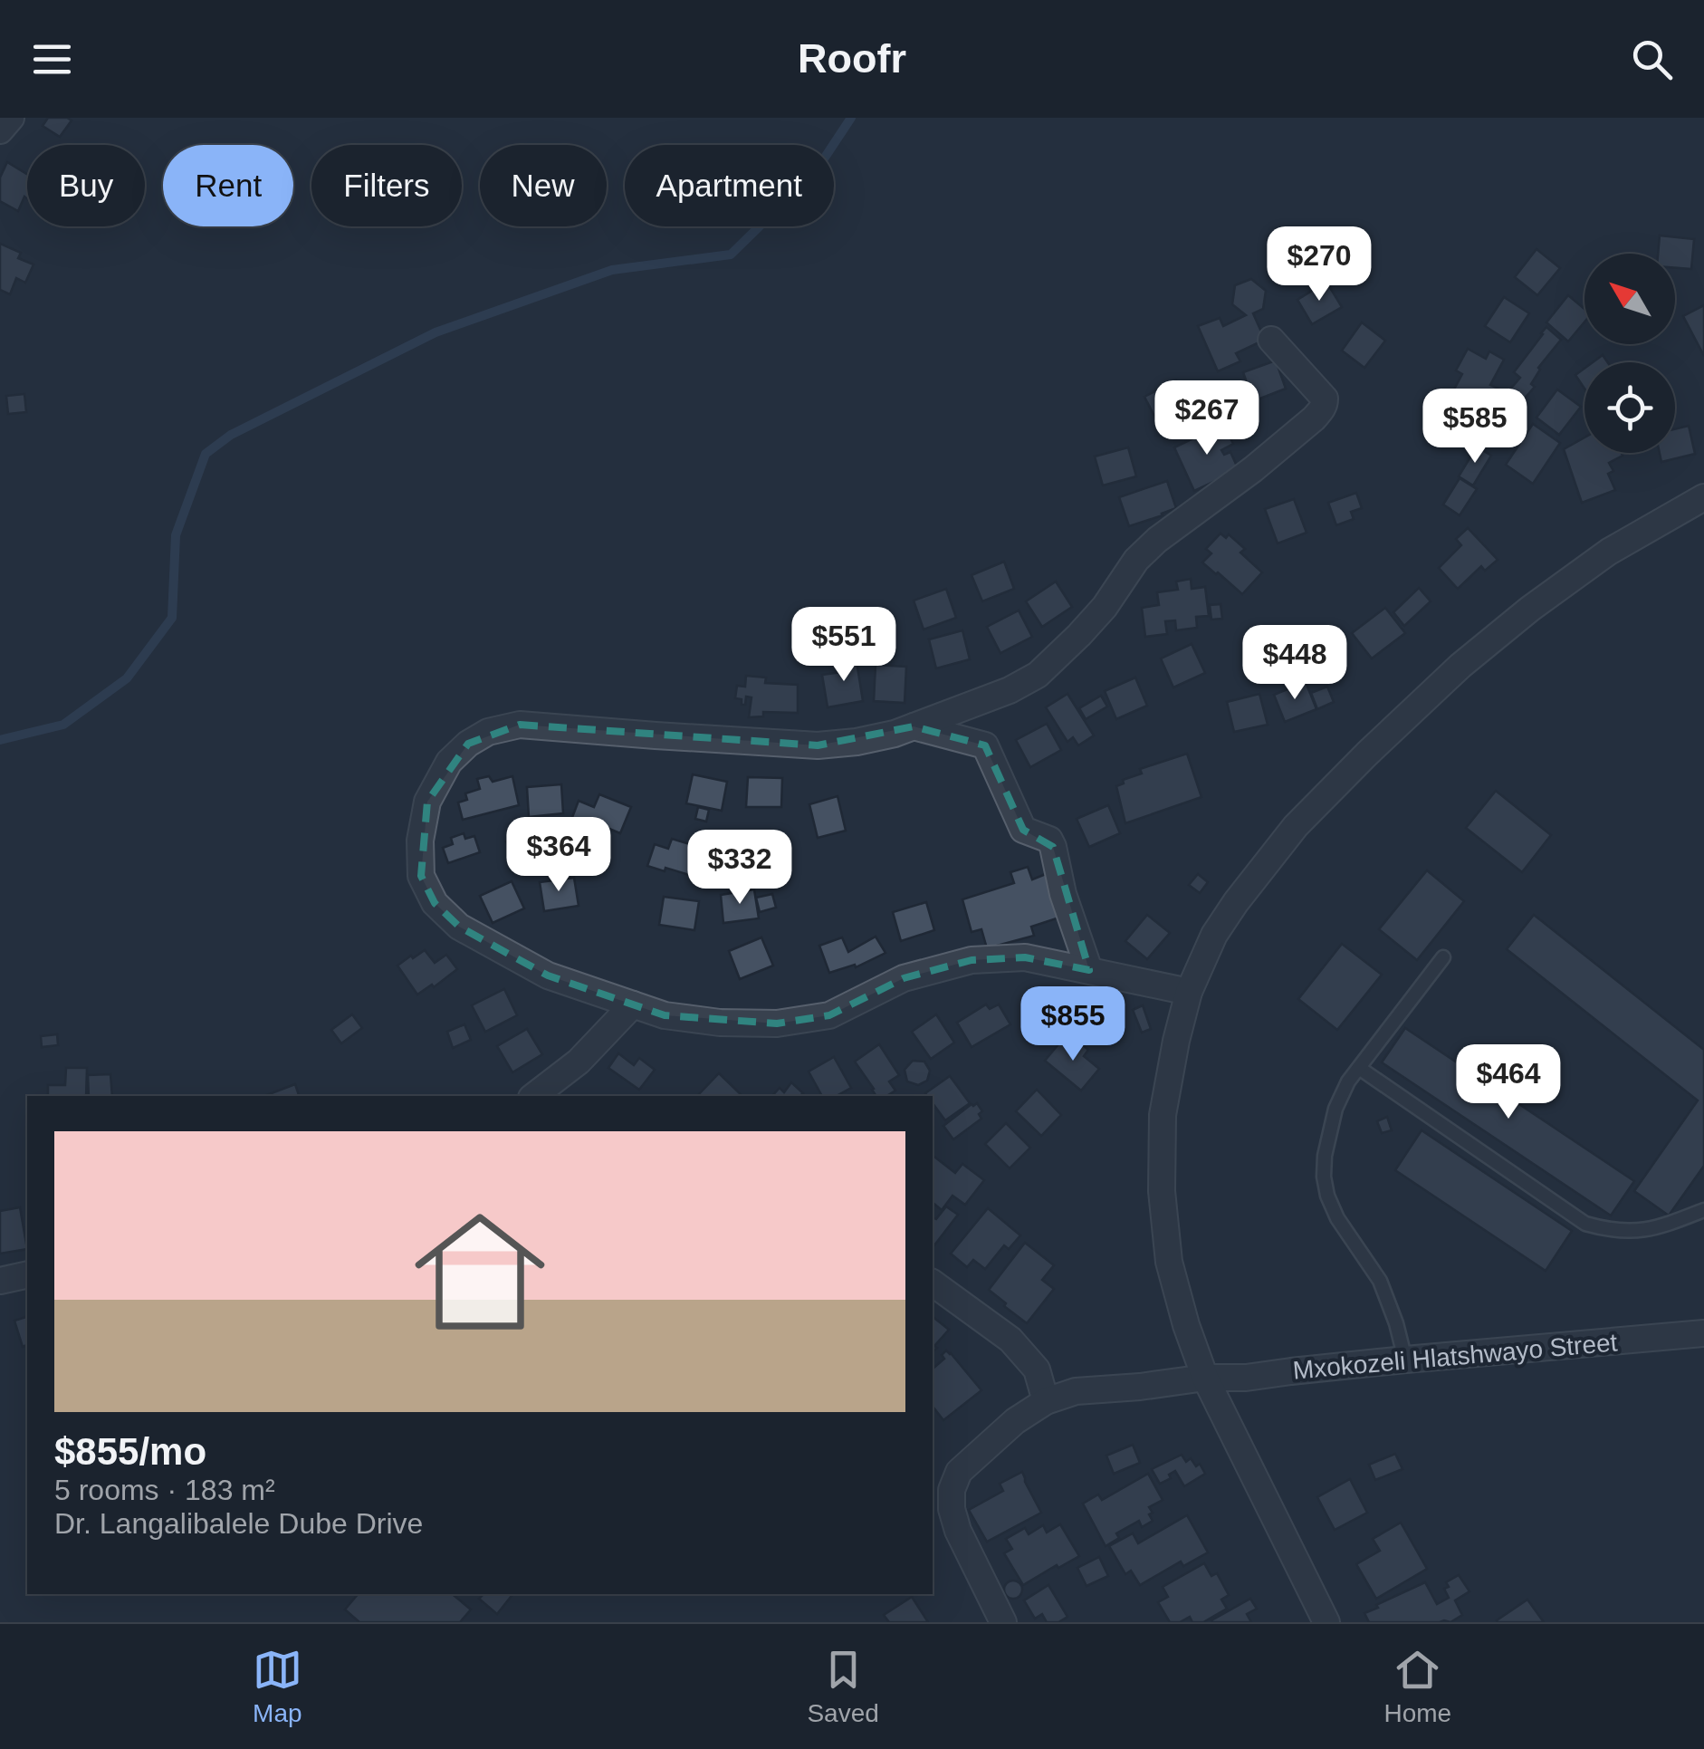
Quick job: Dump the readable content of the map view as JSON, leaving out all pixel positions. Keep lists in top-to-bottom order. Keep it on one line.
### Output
{"streets":{"street":["Mxokozeli Hlatshwayo Street"]},"north":"top left","page":{"header":"Roofr","chip":["Buy","Rent","Filters","New","Apartment"],"price":["$270","$267","$585","$551","$448","$364","$332","$855","$464"],"list":[{"name":"$855/mo","note":"5 rooms · 183 m² · Dr. Langalibalele Dube Drive"}],"tabs":["Map","Saved","Home"]}}
